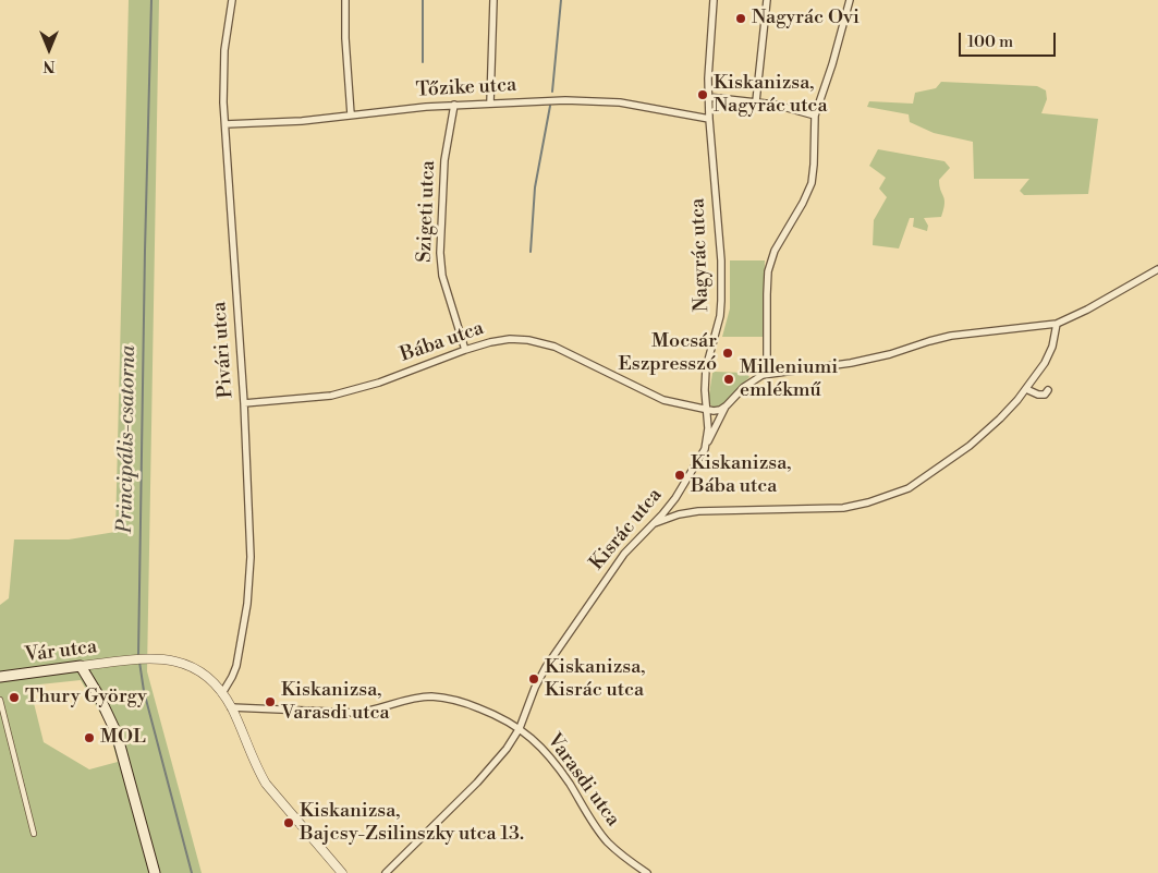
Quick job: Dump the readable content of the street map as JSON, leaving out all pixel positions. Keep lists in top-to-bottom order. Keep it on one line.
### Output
{"streets":{"main road":["Vár utca"],"street":["Tőzike utca","Szigeti utca","Nagyrác utca","Bába utca","Pivári utca","Kisrác utca","Varasdi utca"]},"crossings":[["Tőzike utca","Szigeti utca"],["Tőzike utca","Nagyrác utca"],["Tőzike utca","Pivári utca"],["Szigeti utca","Bába utca"],["Nagyrác utca","Bába utca"],["Nagyrác utca","Kisrác utca"],["Bába utca","Pivári utca"],["Bába utca","Kisrác utca"],["Pivári utca","Vár utca"],["Kisrác utca","Varasdi utca"],["Vár utca","Varasdi utca"]],"water":["Principális-csatorna"],"places":["Nagyrác Ovi","Kiskanizsa, Nagyrác utca","Mocsár Eszpresszó","Milleniumi emlékmű","Kiskanizsa, Bába utca","Kiskanizsa, Kisrác utca","Thury György","Kiskanizsa, Varasdi utca","MOL","Kiskanizsa, Bajcsy-Zsilinszky utca 13."],"scale_bar":"100 m","north":"bottom"}
